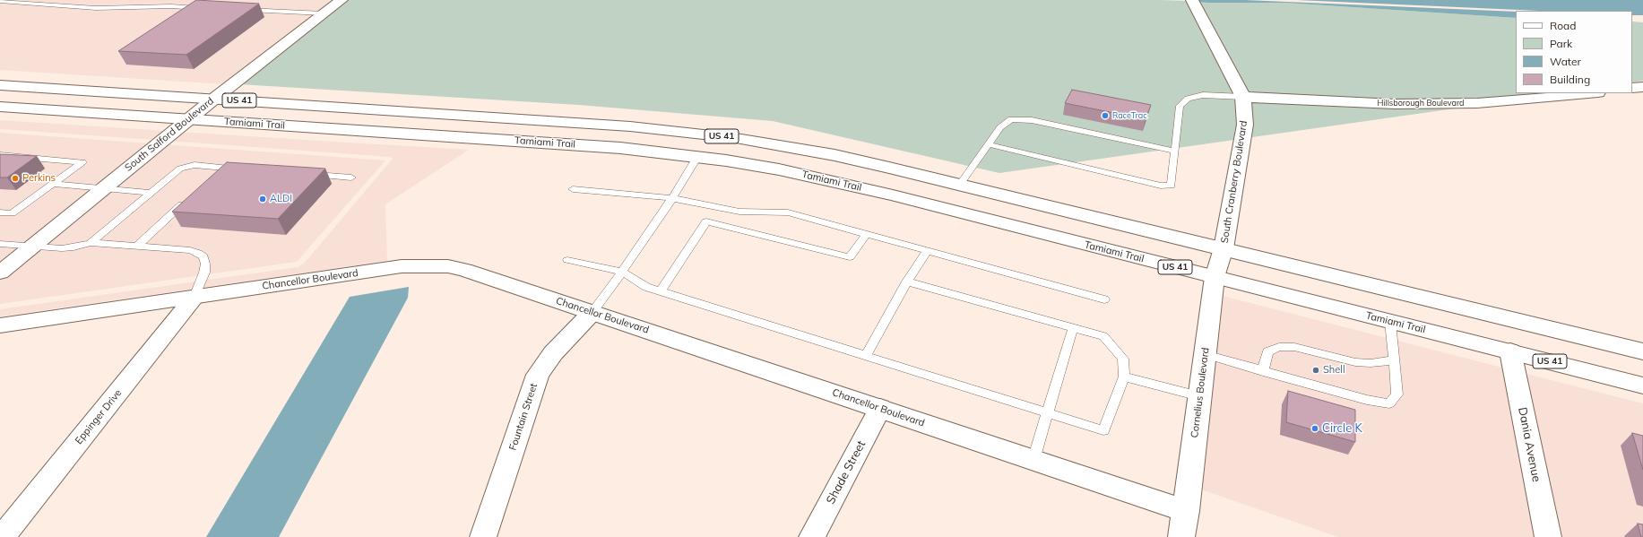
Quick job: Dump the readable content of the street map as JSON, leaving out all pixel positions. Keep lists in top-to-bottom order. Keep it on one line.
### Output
{"streets":{"street":["US 41","Hillsborough Boulevard","Tamiami Trail","South Salford Boulevard","South Cranberry Boulevard","Chancellor Boulevard","Cornelius Boulevard","Eppinger Drive","Fountain Street","Dania Avenue","Shade Street"]},"crossings":[["US 41","South Salford Boulevard"],["US 41","South Cranberry Boulevard"],["US 41","Cornelius Boulevard"],["Hillsborough Boulevard","South Cranberry Boulevard"],["Tamiami Trail","South Salford Boulevard"],["Tamiami Trail","Cornelius Boulevard"],["Tamiami Trail","Dania Avenue"],["South Cranberry Boulevard","Cornelius Boulevard"],["Chancellor Boulevard","Cornelius Boulevard"],["Chancellor Boulevard","Eppinger Drive"],["Chancellor Boulevard","Fountain Street"],["Chancellor Boulevard","Shade Street"]],"places":["RaceTrac","Perkins","ALDI","Shell","Circle K"],"legend":["Road","Park","Water","Building"]}
